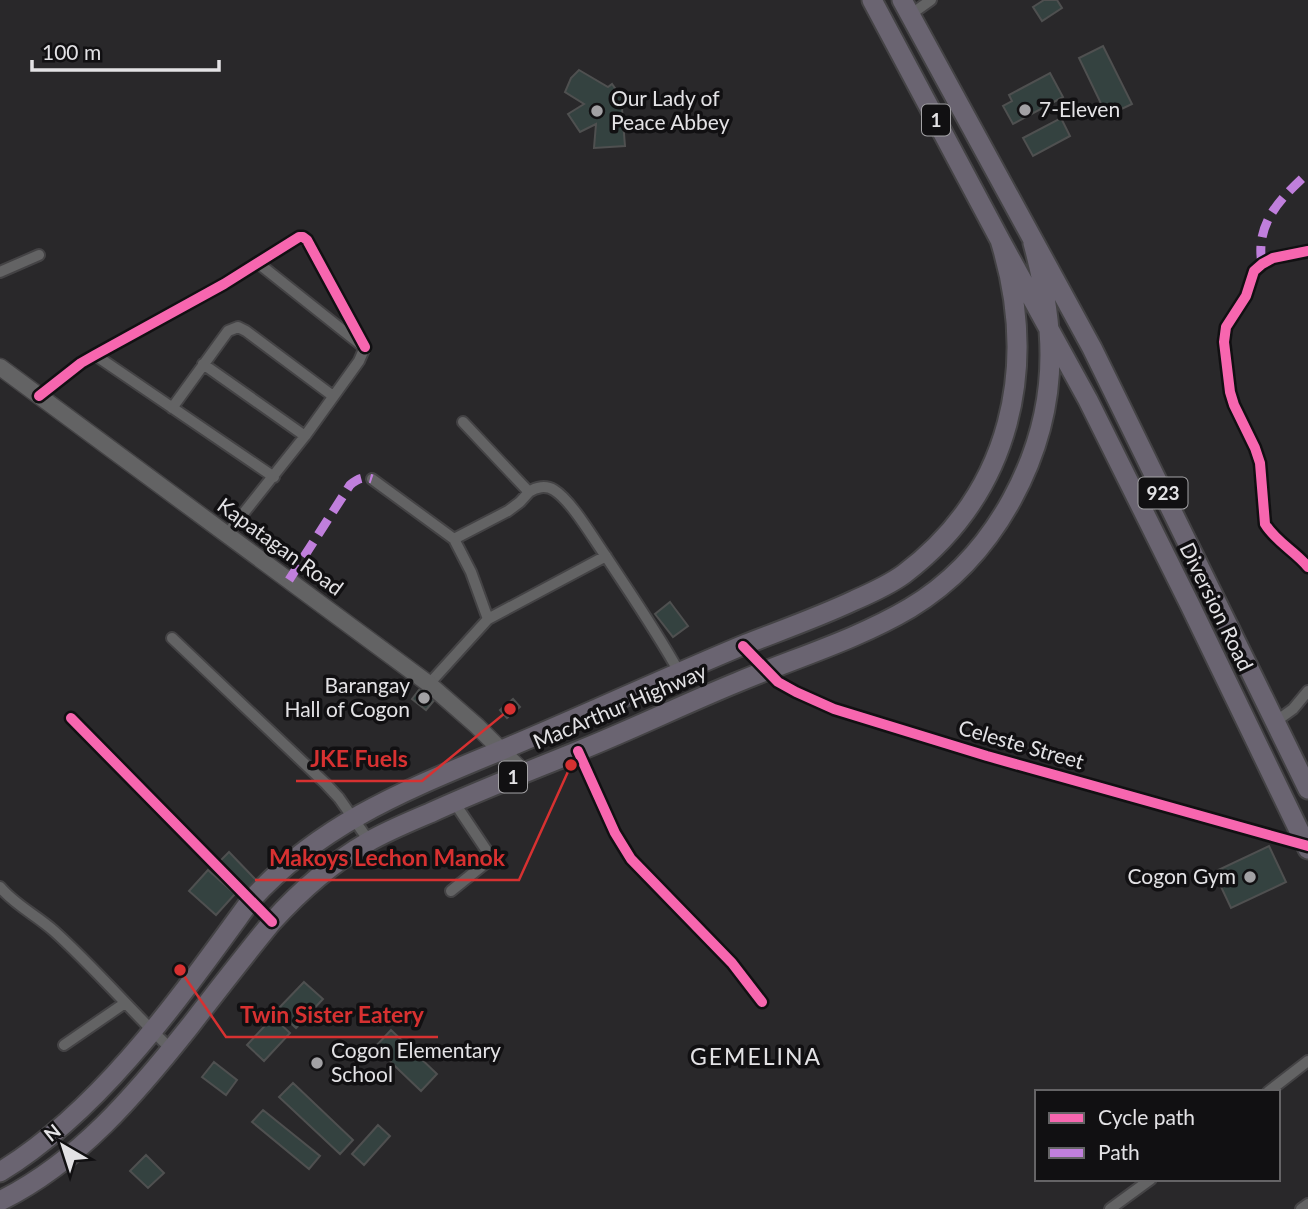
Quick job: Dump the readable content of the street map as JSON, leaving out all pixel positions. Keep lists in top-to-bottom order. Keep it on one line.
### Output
{"streets":{"highway":["1","923","Diversion Road","MacArthur Highway"],"main road":["Kapatagan Road"],"street":["Celeste Street"]},"crossings":[["1","Diversion Road"],["1","MacArthur Highway"],["Kapatagan Road","MacArthur Highway"],["Diversion Road","MacArthur Highway"],["Diversion Road","Celeste Street"],["MacArthur Highway","Celeste Street"]],"districts":["GEMELINA"],"places":["7-Eleven","Our Lady of Peace Abbey","Barangay Hall of Cogon","JKE Fuels","Makoys Lechon Manok","Cogon Gym","Twin Sister Eatery","Cogon Elementary School"],"legend":["Cycle path","Path"],"scale_bar":"100 m","north":"top left"}
